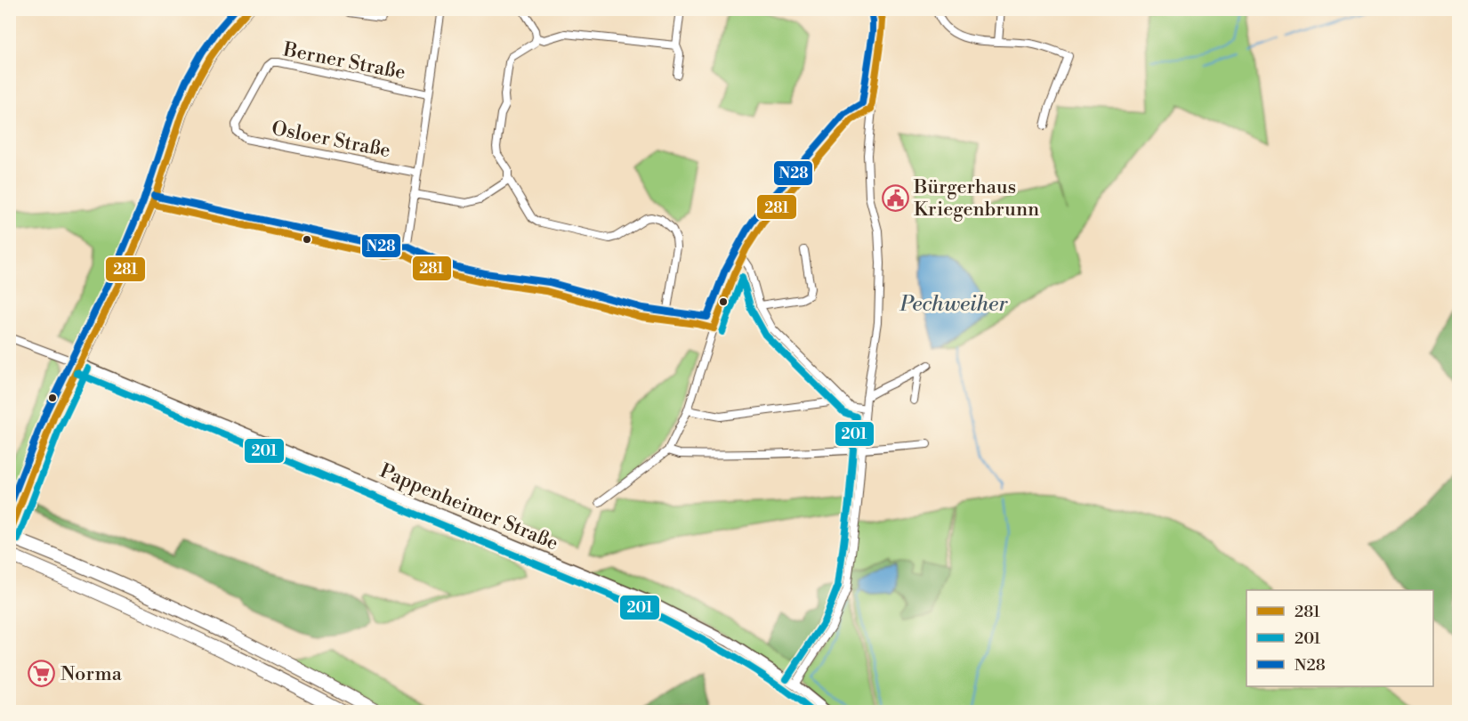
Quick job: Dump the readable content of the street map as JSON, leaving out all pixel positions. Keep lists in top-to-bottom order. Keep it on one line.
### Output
{"streets":{"street":["Berner Straße","Osloer Straße","Pappenheimer Straße"]},"crossings":[["Berner Straße","Osloer Straße"]],"water":["Pechweiher"],"places":{"public building":["Bürgerhaus Kriegenbrunn"],"supermarket":["Norma"]},"lines":["transit line 281","transit line N28","transit line 201"],"legend":["281","201","N28"]}
